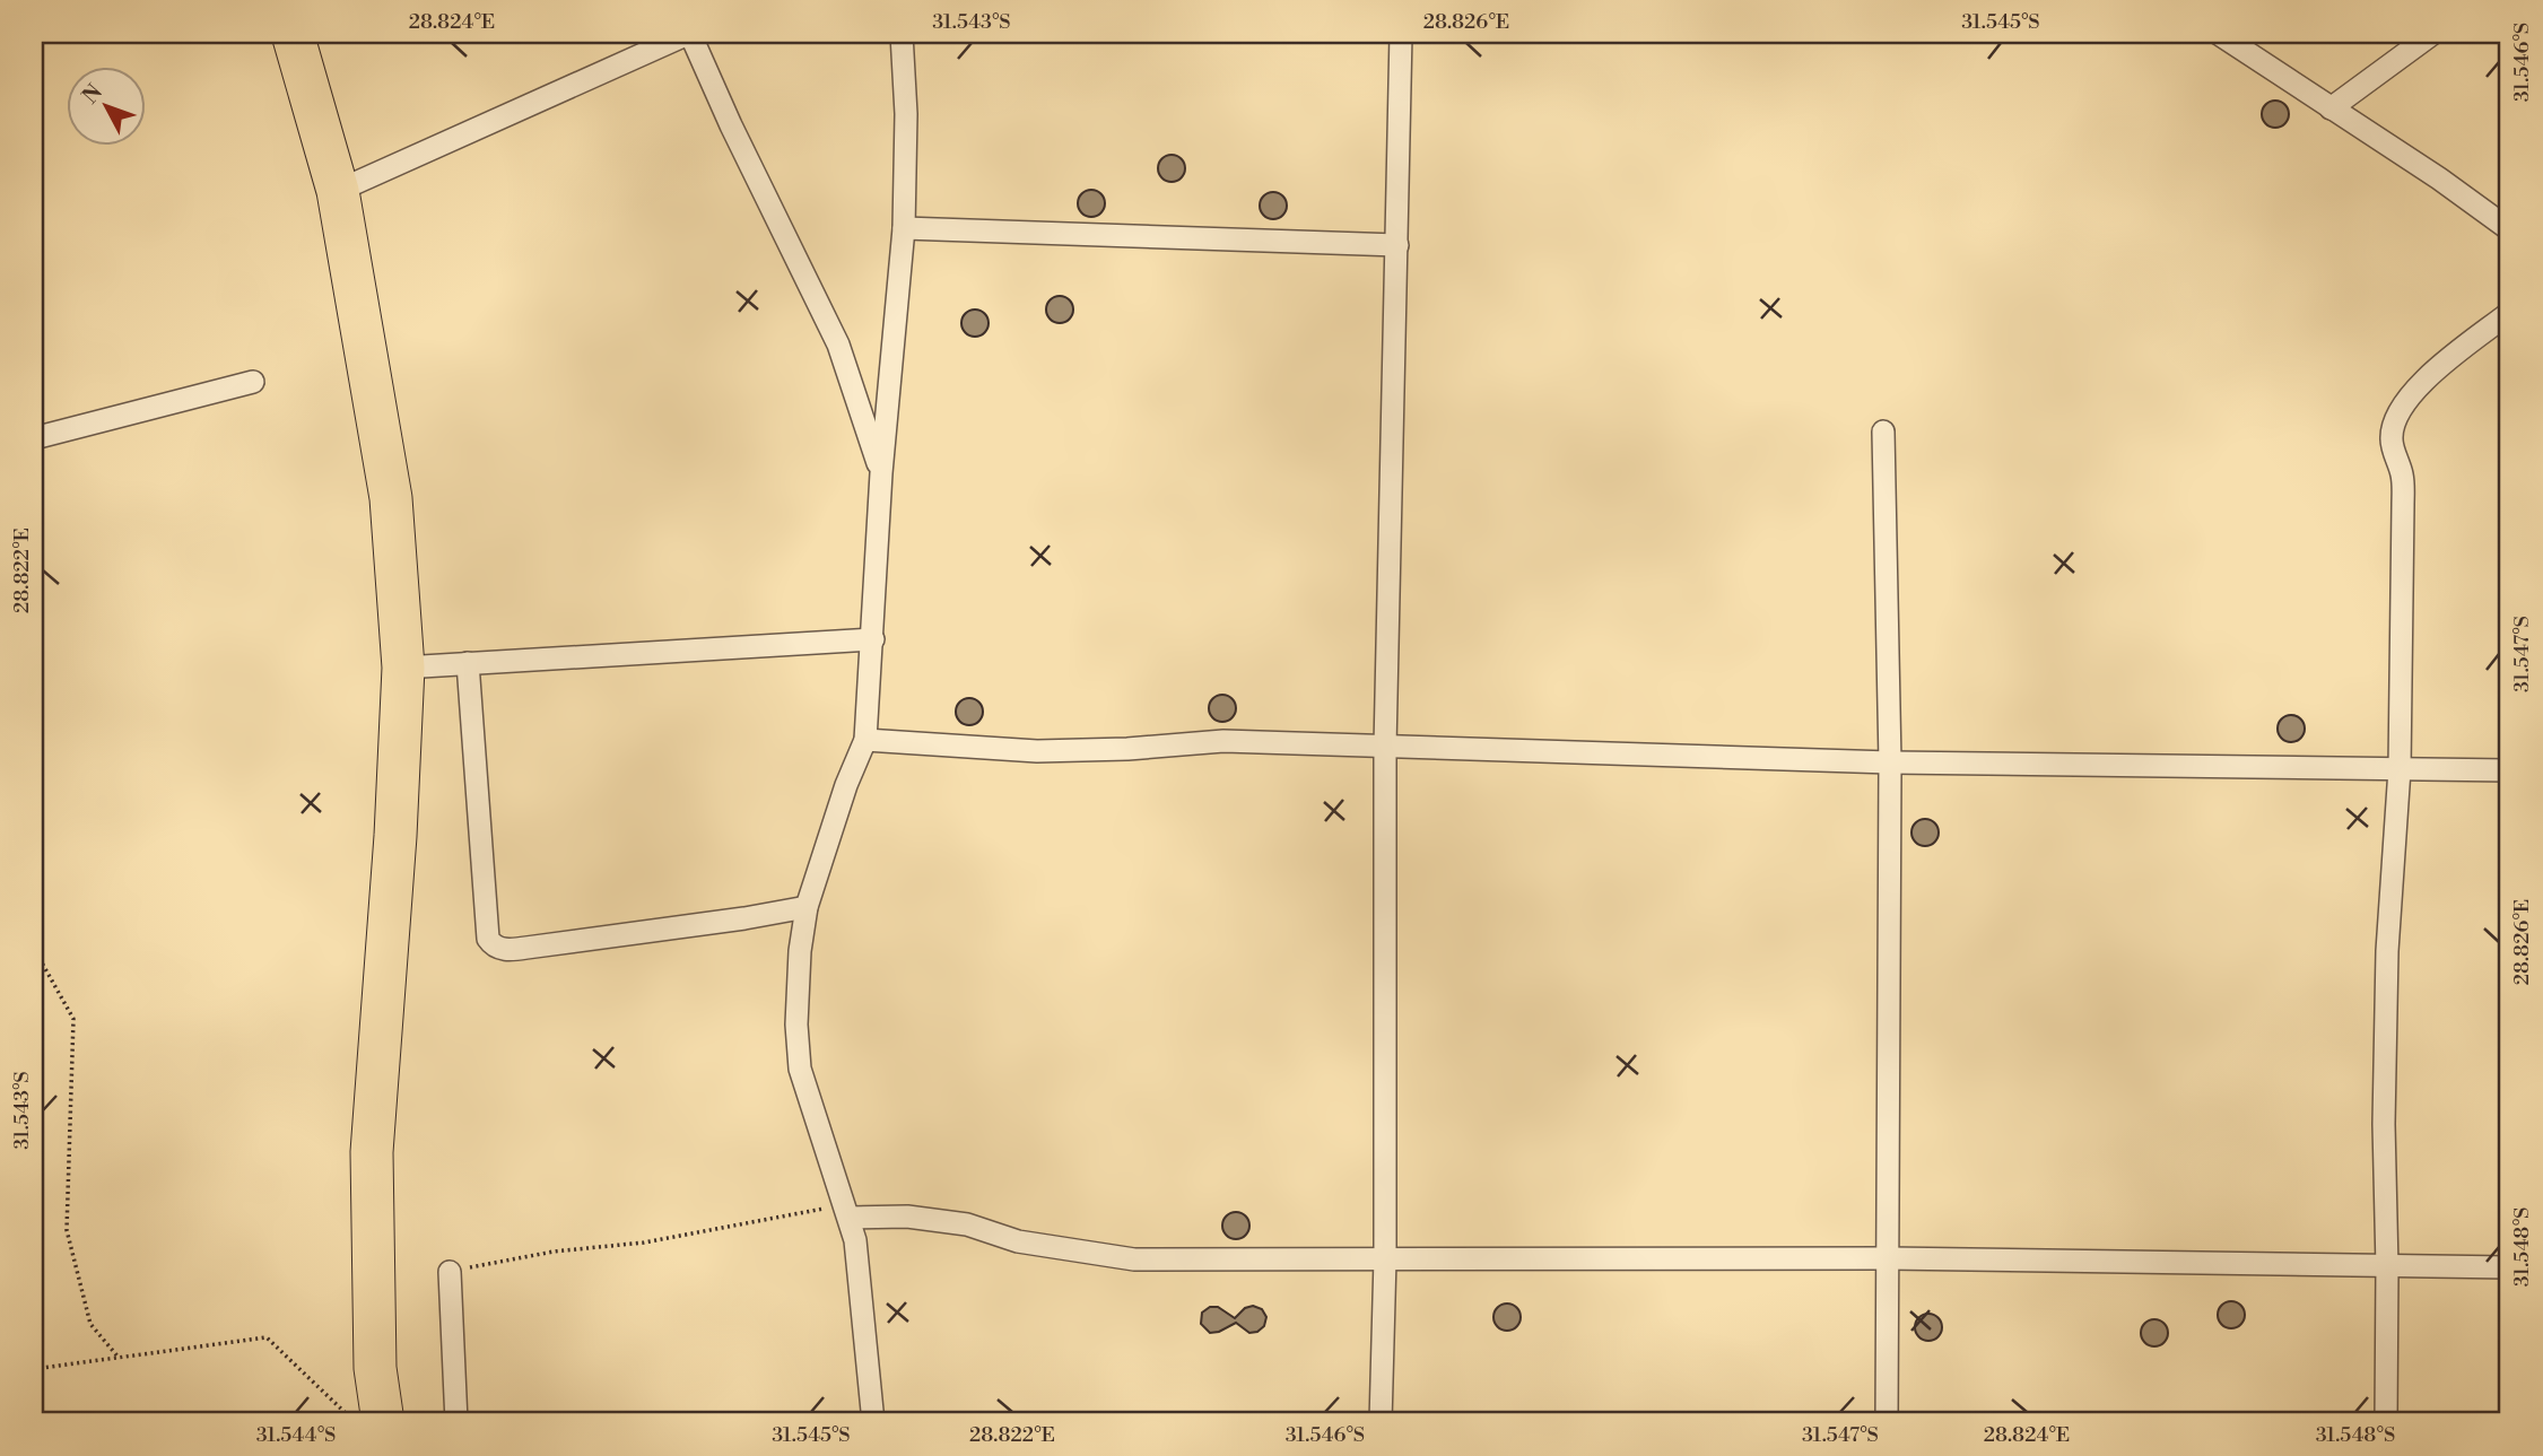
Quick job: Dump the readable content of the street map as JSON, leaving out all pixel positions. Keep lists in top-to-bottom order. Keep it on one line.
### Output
{"north":"top left","coordinates":["28.824°E","31.543°S","28.826°E","31.545°S","31.546°S","28.822°E","31.547°S","31.548°S","31.544°S"]}
